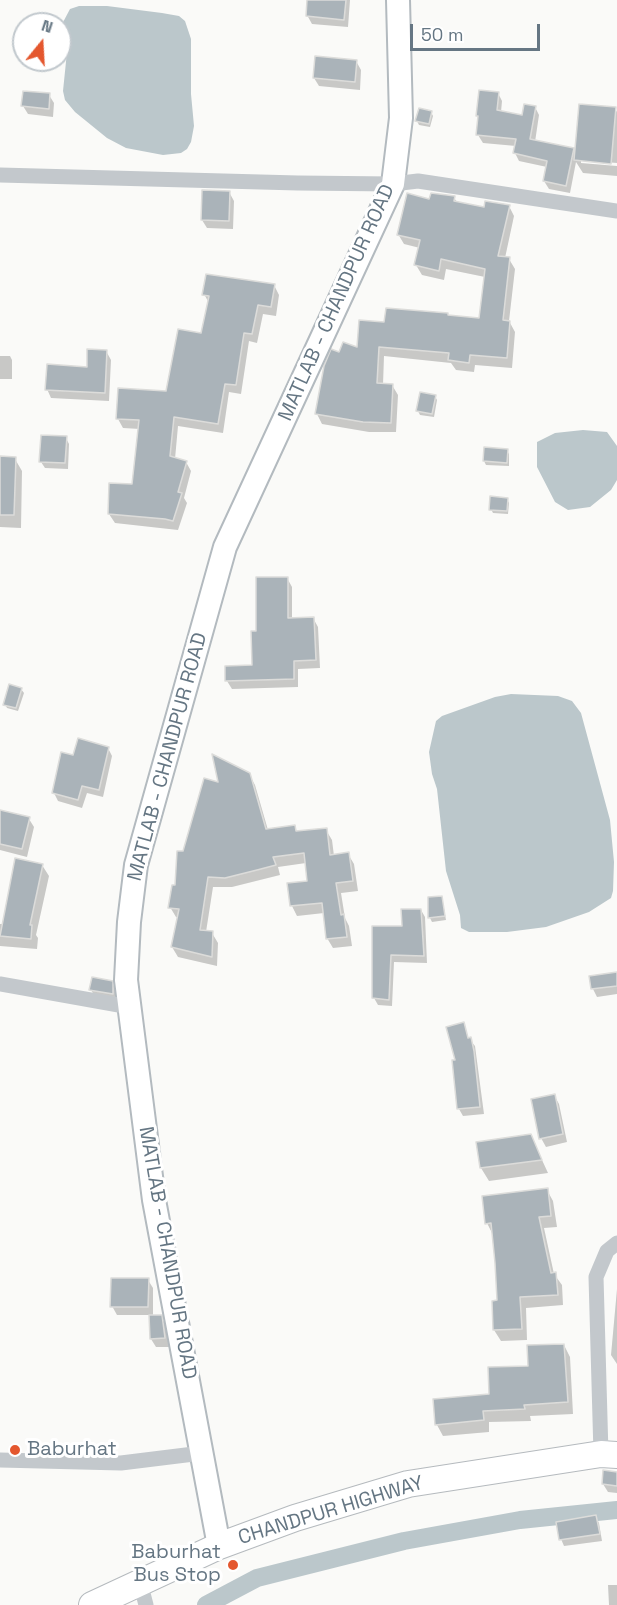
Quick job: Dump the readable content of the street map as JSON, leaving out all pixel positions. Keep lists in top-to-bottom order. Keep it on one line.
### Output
{"streets":{"main road":["MATLAB - CHANDPUR ROAD","CHANDPUR HIGHWAY"]},"crossings":[["MATLAB - CHANDPUR ROAD","CHANDPUR HIGHWAY"]],"places":["Baburhat","Baburhat Bus Stop"],"scale_bar":"50 m","north":"top"}
